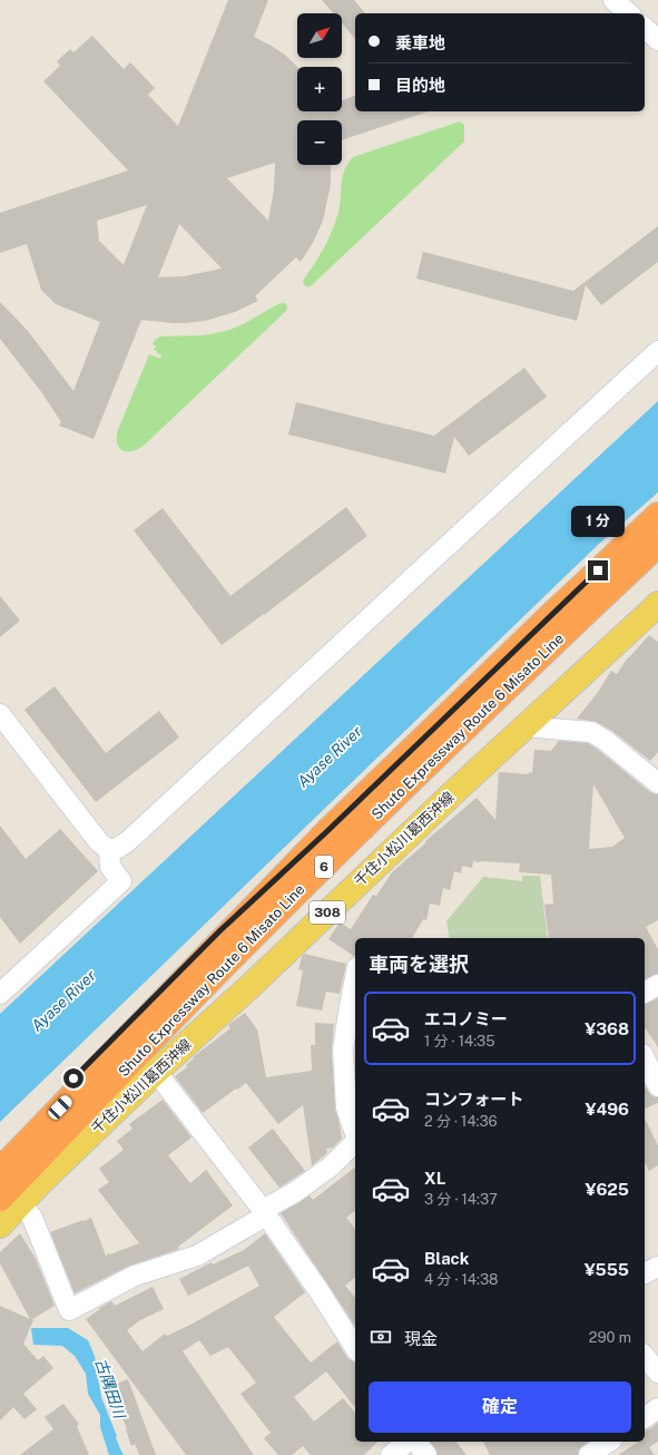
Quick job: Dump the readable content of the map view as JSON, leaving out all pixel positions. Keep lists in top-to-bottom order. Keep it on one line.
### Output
{"streets":{"highway":["Shuto Expressway Route 6 Misato Line","6"],"main road":["千住小松川葛西沖線","308"]},"crossings":[["Shuto Expressway Route 6 Misato Line","千住小松川葛西沖線"]],"water":["Ayase River","古隅田川"],"north":"top right","page":{"map_buttons":["+","−"],"banner":["乗車地","目的地"],"bubble":"1 分","heading":"車両を選択","list":[{"name":"エコノミー","note":"1 分 · 14:35","value":"¥368"},{"name":"コンフォート","note":"2 分 · 14:36","value":"¥496"},{"name":"XL","note":"3 分 · 14:37","value":"¥625"},{"name":"Black","note":"4 分 · 14:38","value":"¥555"}],"pay":["現金","290 m"],"buttons":"確定"}}
